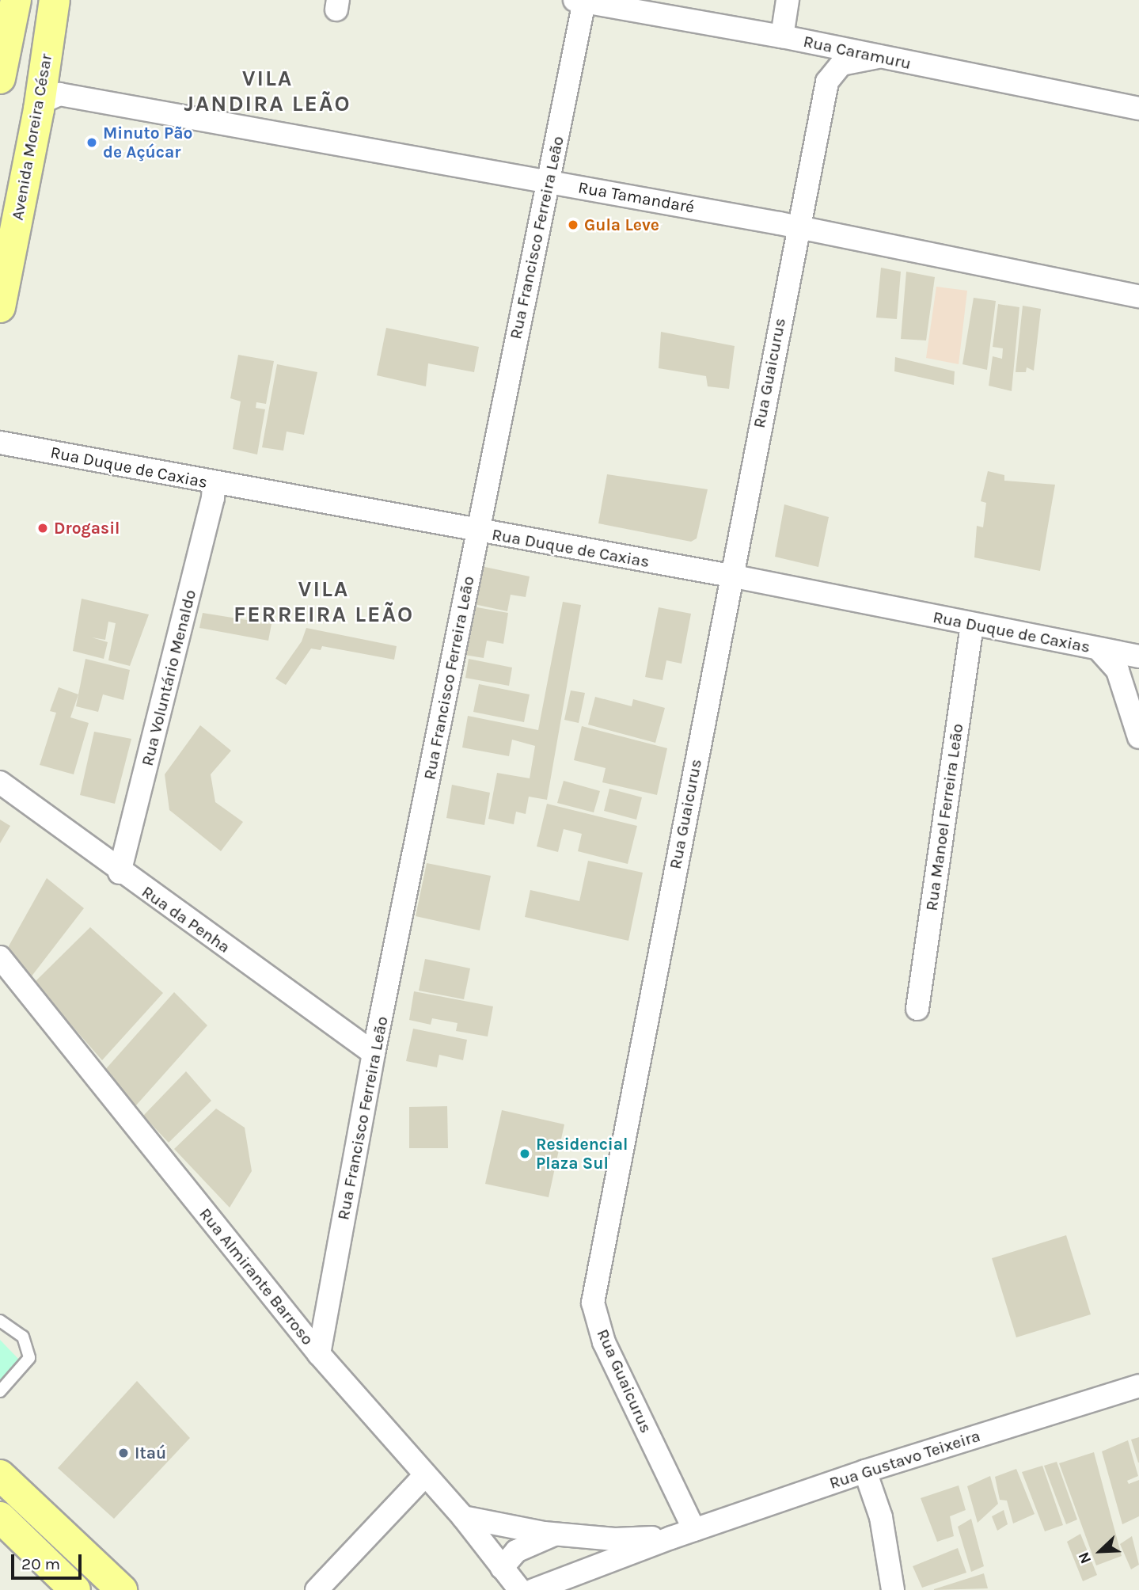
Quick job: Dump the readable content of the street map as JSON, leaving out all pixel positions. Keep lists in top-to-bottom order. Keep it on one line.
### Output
{"streets":{"main road":["Avenida Moreira César"],"street":["Rua Caramuru","Rua Tamandaré","Rua Francisco Ferreira Leão","Rua Guaicurus","Rua Duque de Caxias","Rua Voluntário Menaldo","Rua Manoel Ferreira Leão","Rua da Penha","Rua Almirante Barroso","Rua Gustavo Teixeira"]},"crossings":[["Rua Caramuru","Rua Francisco Ferreira Leão"],["Avenida Moreira César","Rua Tamandaré"],["Rua Tamandaré","Rua Francisco Ferreira Leão"],["Rua Tamandaré","Rua Guaicurus"],["Rua Francisco Ferreira Leão","Rua Duque de Caxias"],["Rua Francisco Ferreira Leão","Rua da Penha"],["Rua Francisco Ferreira Leão","Rua Almirante Barroso"],["Rua Guaicurus","Rua Duque de Caxias"],["Rua Guaicurus","Rua Gustavo Teixeira"],["Rua Duque de Caxias","Rua Voluntário Menaldo"],["Rua Duque de Caxias","Rua Manoel Ferreira Leão"],["Rua Voluntário Menaldo","Rua da Penha"],["Rua Almirante Barroso","Rua Gustavo Teixeira"]],"districts":["VILA JANDIRA LEÃO","VILA FERREIRA LEÃO"],"places":["Minuto Pão de Açúcar","Gula Leve","Drogasil","Residencial Plaza Sul","Itaú"],"scale_bar":"20 m","north":"bottom left"}
